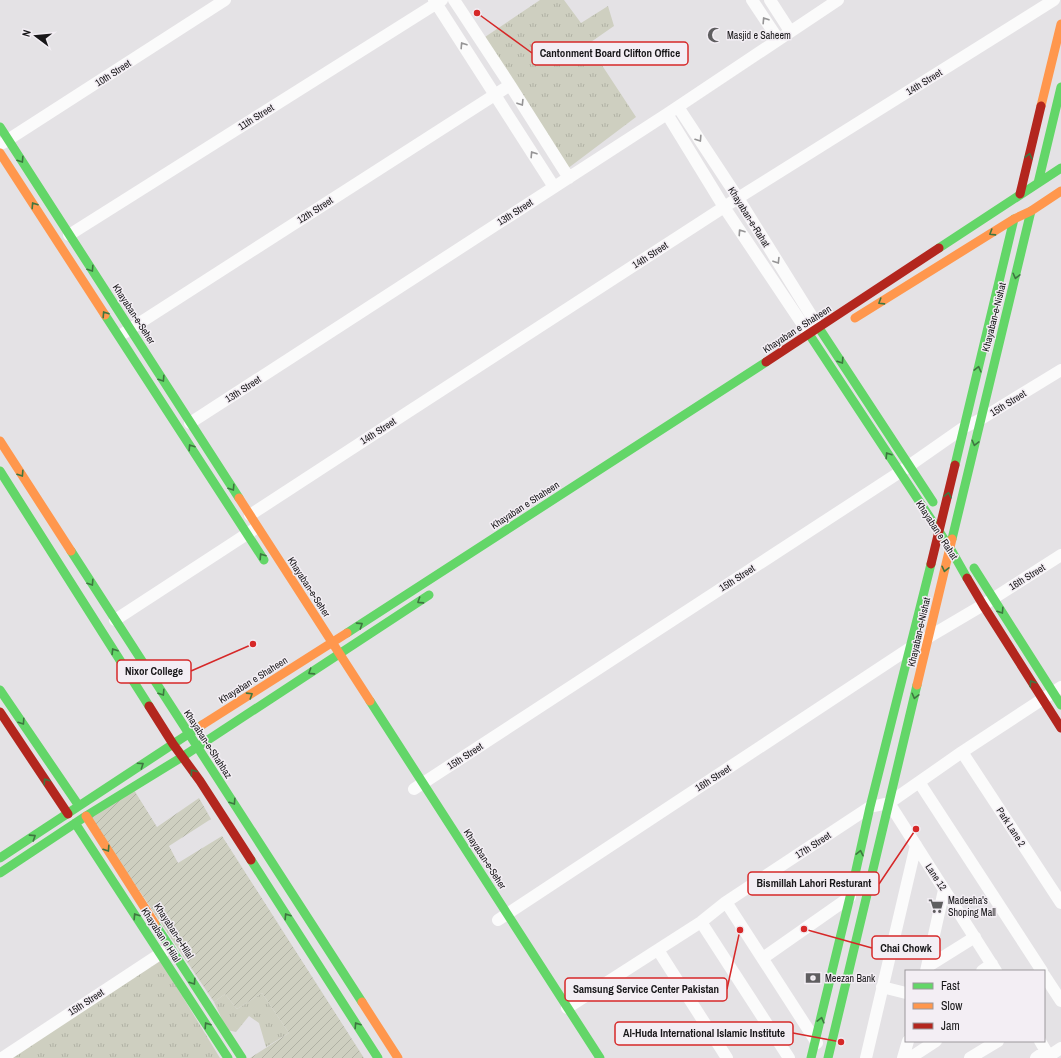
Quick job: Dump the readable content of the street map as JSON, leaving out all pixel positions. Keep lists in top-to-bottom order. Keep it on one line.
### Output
{"streets":{"street":["10th Street","14th Street","11th Street","12th Street","13th Street","Khayaban-e-Rahat","Khayaban-e-Seher","Khayaban-e-Nishat","Khayaban e Shaheen","15th Street","Khayaban e Rahat","16th Street","Khayaban-e-Shahbaz","Park Lane 2","17th Street","Lane 12","Khayaban-e-Hilal","Khayaban e Hilal"]},"crossings":[["10th Street","Khayaban-e-Seher"],["14th Street","Khayaban-e-Rahat"],["14th Street","Khayaban-e-Seher"],["11th Street","Khayaban-e-Seher"],["12th Street","Khayaban-e-Seher"],["13th Street","Khayaban-e-Rahat"],["13th Street","Khayaban-e-Seher"],["Khayaban-e-Rahat","Khayaban e Shaheen"],["Khayaban-e-Rahat","Khayaban e Rahat"],["Khayaban-e-Seher","Khayaban e Shaheen"],["Khayaban-e-Seher","15th Street"],["Khayaban-e-Seher","16th Street"],["Khayaban-e-Seher","17th Street"],["Khayaban-e-Nishat","15th Street"],["Khayaban-e-Nishat","Khayaban e Rahat"],["Khayaban-e-Nishat","16th Street"],["Khayaban-e-Nishat","17th Street"],["Khayaban-e-Nishat","Lane 12"],["Khayaban e Shaheen","Khayaban e Rahat"],["Khayaban e Shaheen","Khayaban-e-Shahbaz"],["15th Street","Khayaban e Rahat"],["15th Street","Khayaban-e-Hilal"],["15th Street","Khayaban e Hilal"],["Khayaban e Rahat","16th Street"],["Khayaban e Rahat","17th Street"],["Park Lane 2","17th Street"],["17th Street","Lane 12"]],"one_way":["Khayaban-e-Hilal","Khayaban e Hilal"],"places":{"other":["Cantonment Board Clifton Office","Nixor College","Bismillah Lahori Resturant","Chai Chowk","Samsung Service Center Pakistan","Al-Huda International Islamic Institute"],"mosque":["Masjid e Saheem"],"supermarket":["Madeeha's Shoping Mall"],"bank":["Meezan Bank"]},"legend":["Fast","Slow","Jam"],"north":"left"}
